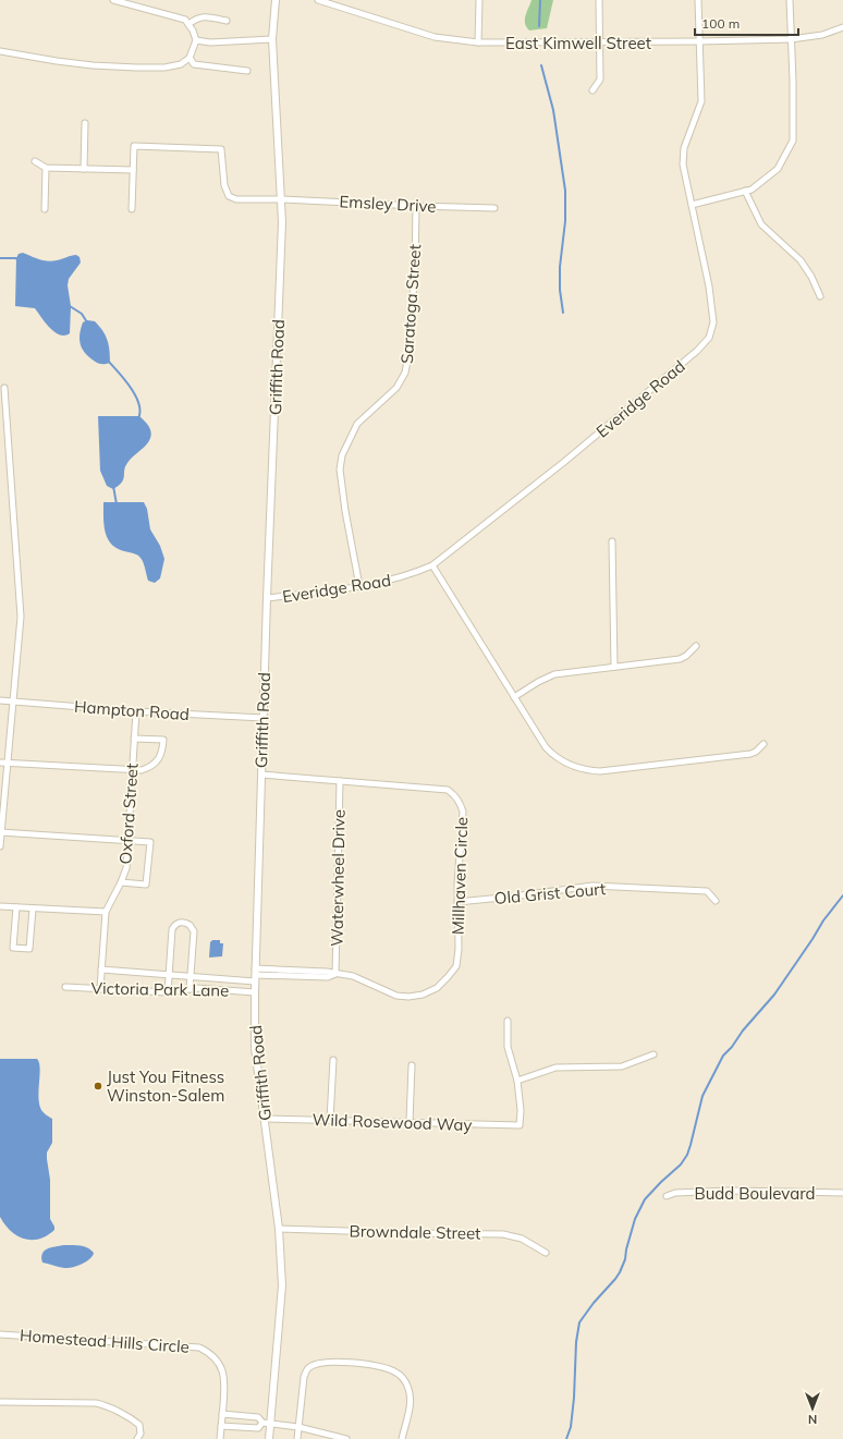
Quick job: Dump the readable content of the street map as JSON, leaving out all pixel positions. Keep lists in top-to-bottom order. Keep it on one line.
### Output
{"streets":{"street":["East Kimwell Street","Emsley Drive","Saratoga Street","Griffith Road","Everidge Road","Hampton Road","Oxford Street","Millhaven Circle","Waterwheel Drive","Old Grist Court","Victoria Park Lane","Wild Rosewood Way","Budd Boulevard","Browndale Street","Homestead Hills Circle"]},"crossings":[["East Kimwell Street","Everidge Road"],["Emsley Drive","Saratoga Street"],["Emsley Drive","Griffith Road"],["Saratoga Street","Everidge Road"],["Griffith Road","Everidge Road"],["Griffith Road","Hampton Road"],["Griffith Road","Millhaven Circle"],["Griffith Road","Victoria Park Lane"],["Griffith Road","Wild Rosewood Way"],["Griffith Road","Browndale Street"],["Hampton Road","Oxford Street"],["Millhaven Circle","Waterwheel Drive"],["Millhaven Circle","Old Grist Court"],["Millhaven Circle","Victoria Park Lane"]],"places":["Just You Fitness Winston-Salem"],"scale_bar":"100 m","north":"bottom"}
